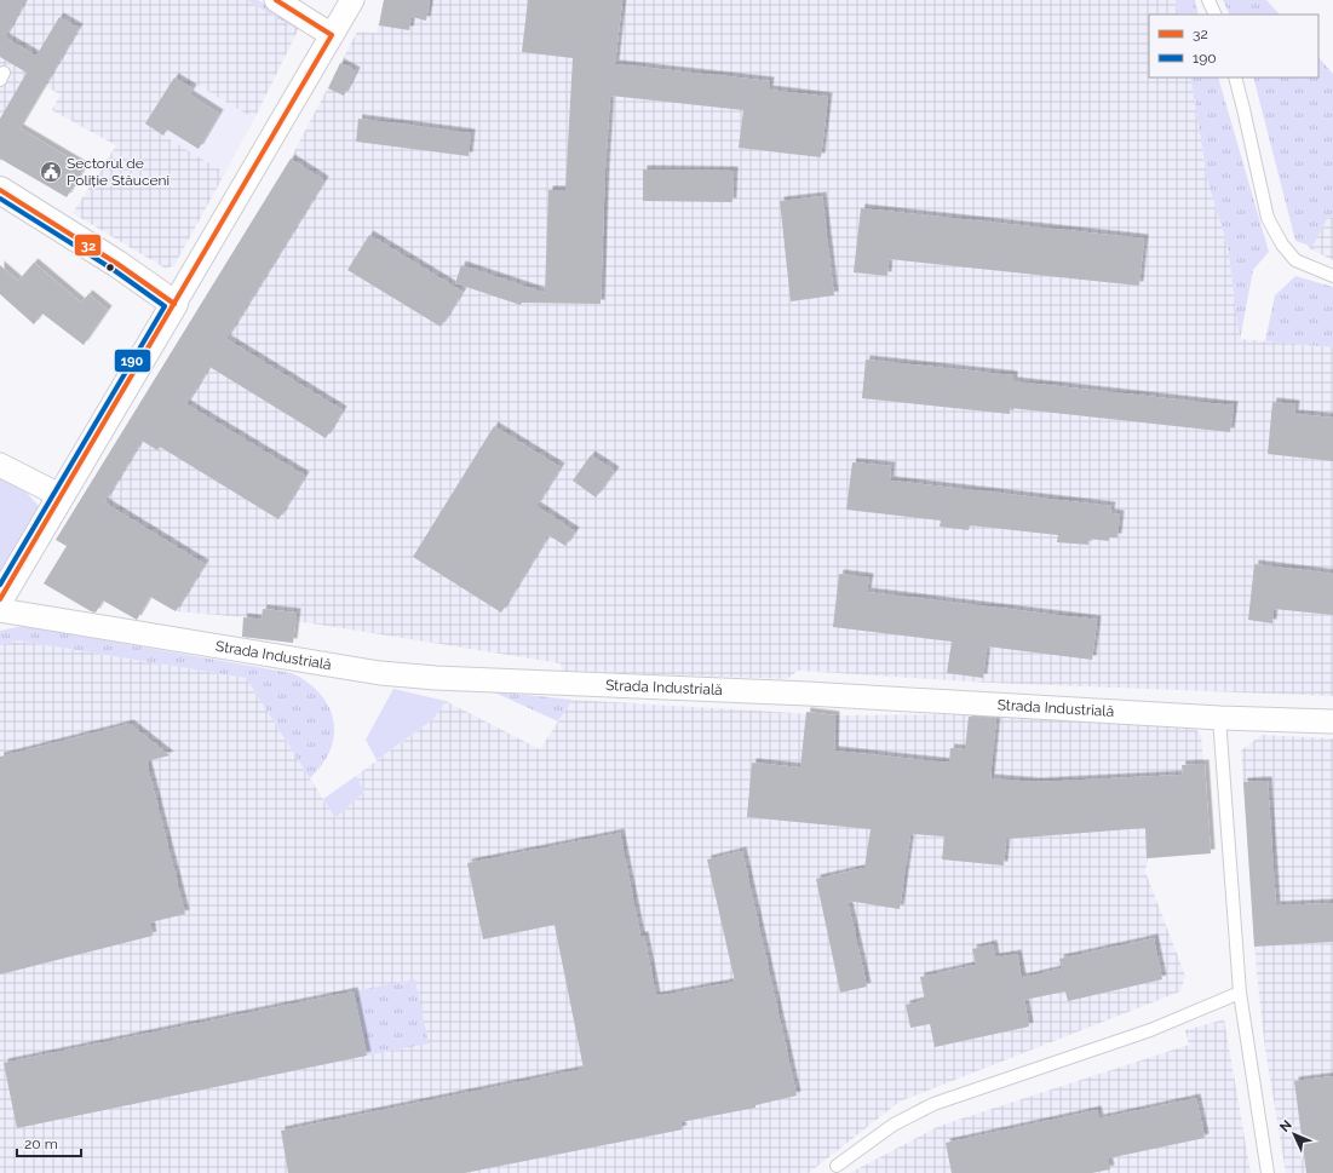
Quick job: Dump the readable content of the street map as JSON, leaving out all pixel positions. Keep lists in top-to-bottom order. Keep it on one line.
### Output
{"streets":{"street":["Strada Industrială"]},"places":{"public building":["Sectorul de Poliție Stăuceni"]},"lines":["transit line 32","transit line 190"],"legend":["32","190"],"scale_bar":"20 m","north":"top left"}
